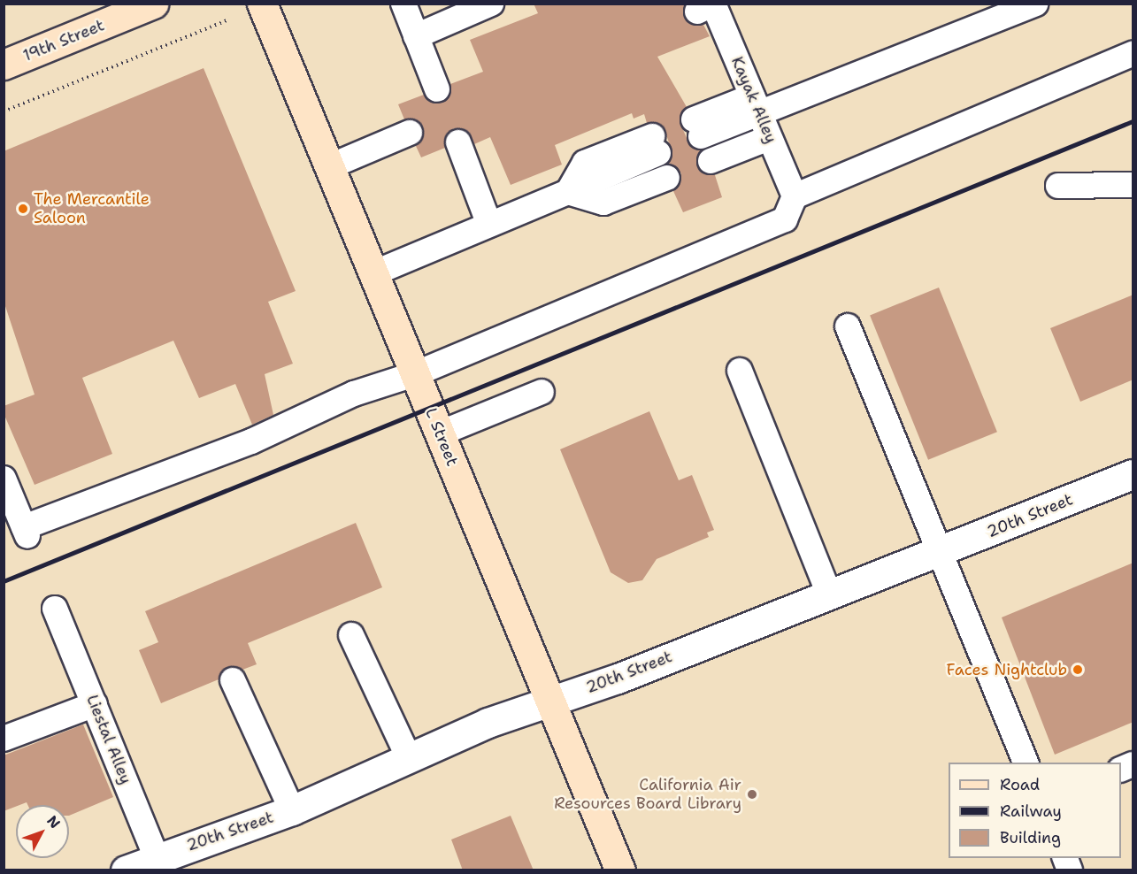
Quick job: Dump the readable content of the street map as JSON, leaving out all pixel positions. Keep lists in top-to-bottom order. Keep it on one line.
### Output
{"streets":{"main road":["19th Street","L Street"],"street":["20th Street"],"lane":["Kayak Alley","Liestal Alley"]},"crossings":[["L Street","20th Street"],["20th Street","Liestal Alley"]],"places":["The Mercantile Saloon","Faces Nightclub","California Air Resources Board Library"],"legend":["Road","Railway","Building"],"north":"top right"}
